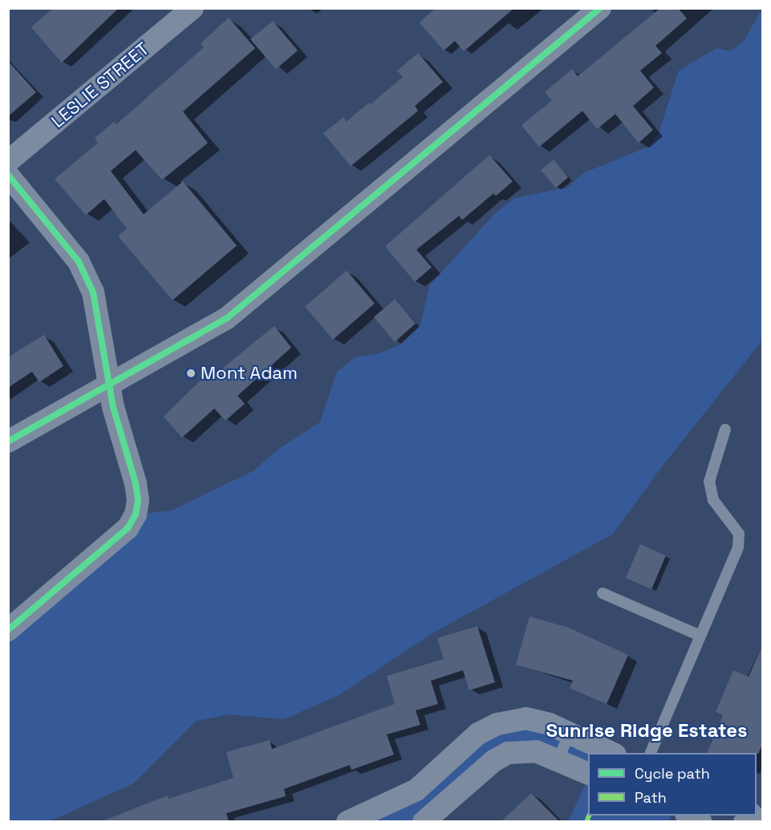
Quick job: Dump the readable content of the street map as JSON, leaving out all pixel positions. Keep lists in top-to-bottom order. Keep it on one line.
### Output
{"streets":{"street":["LESLIE STREET"]},"districts":["Sunrise Ridge Estates"],"places":["Mont Adam"],"legend":["Cycle path","Path"]}
